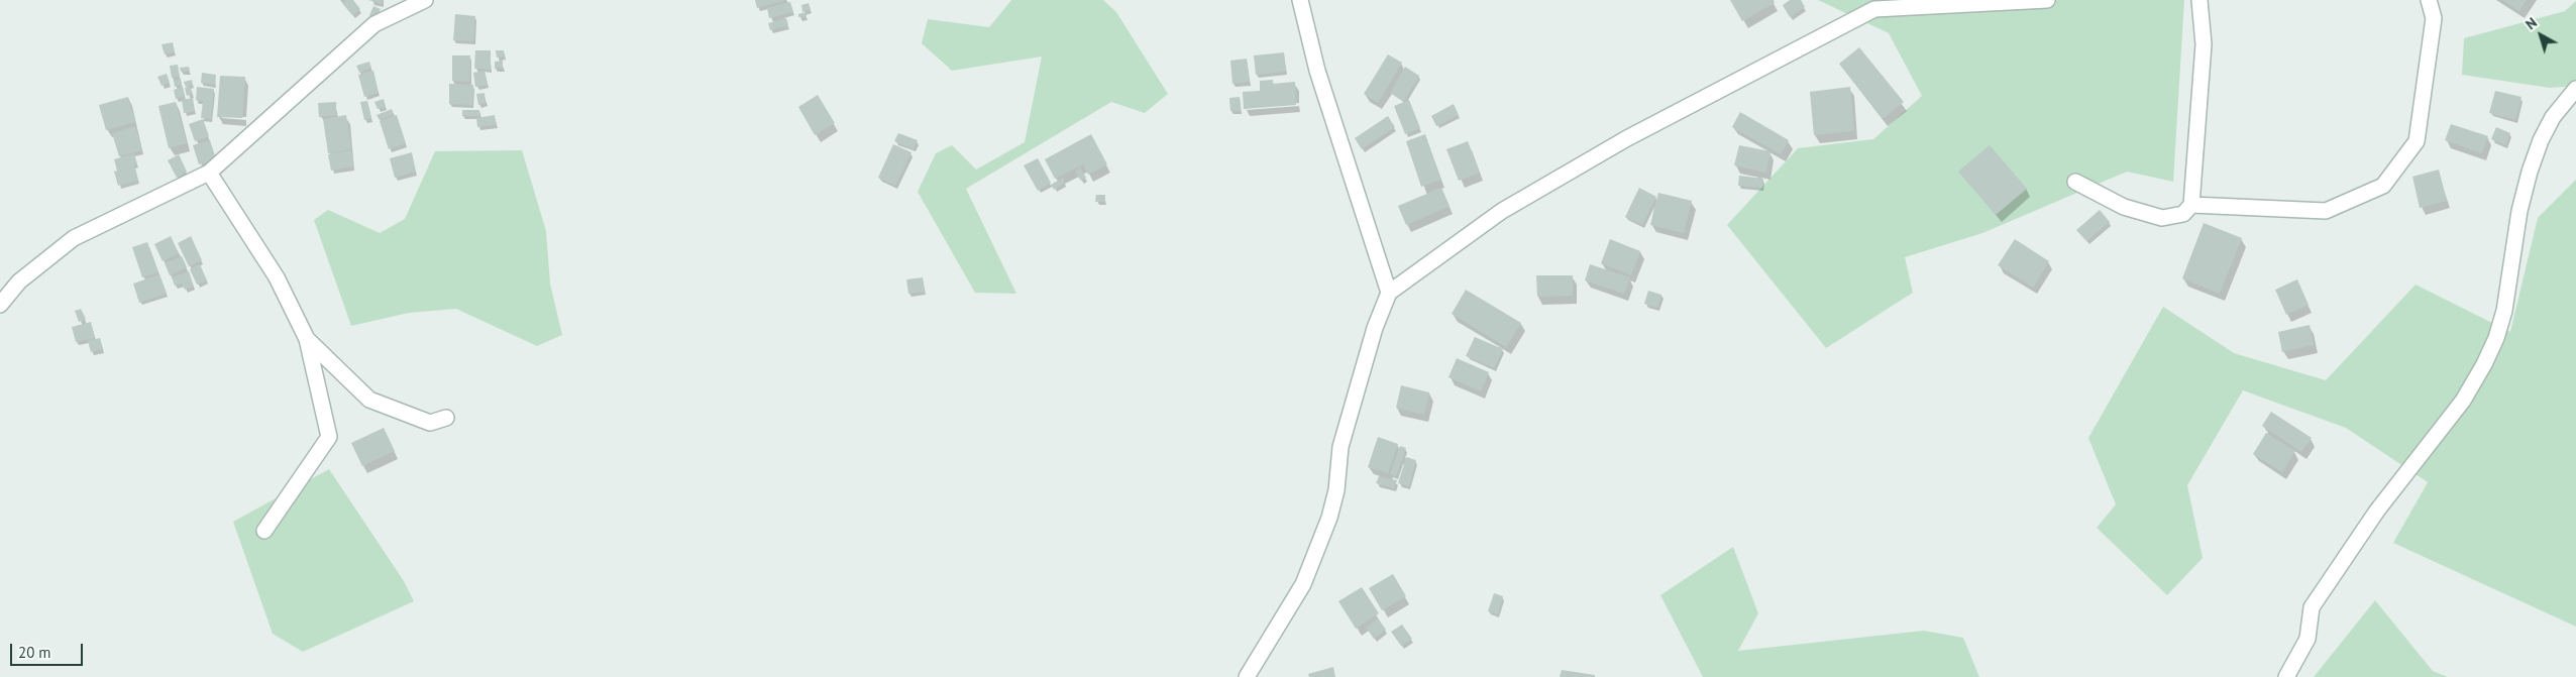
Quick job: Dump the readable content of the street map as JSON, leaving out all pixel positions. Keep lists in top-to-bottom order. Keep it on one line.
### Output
{"scale_bar":"20 m","north":"top left"}
